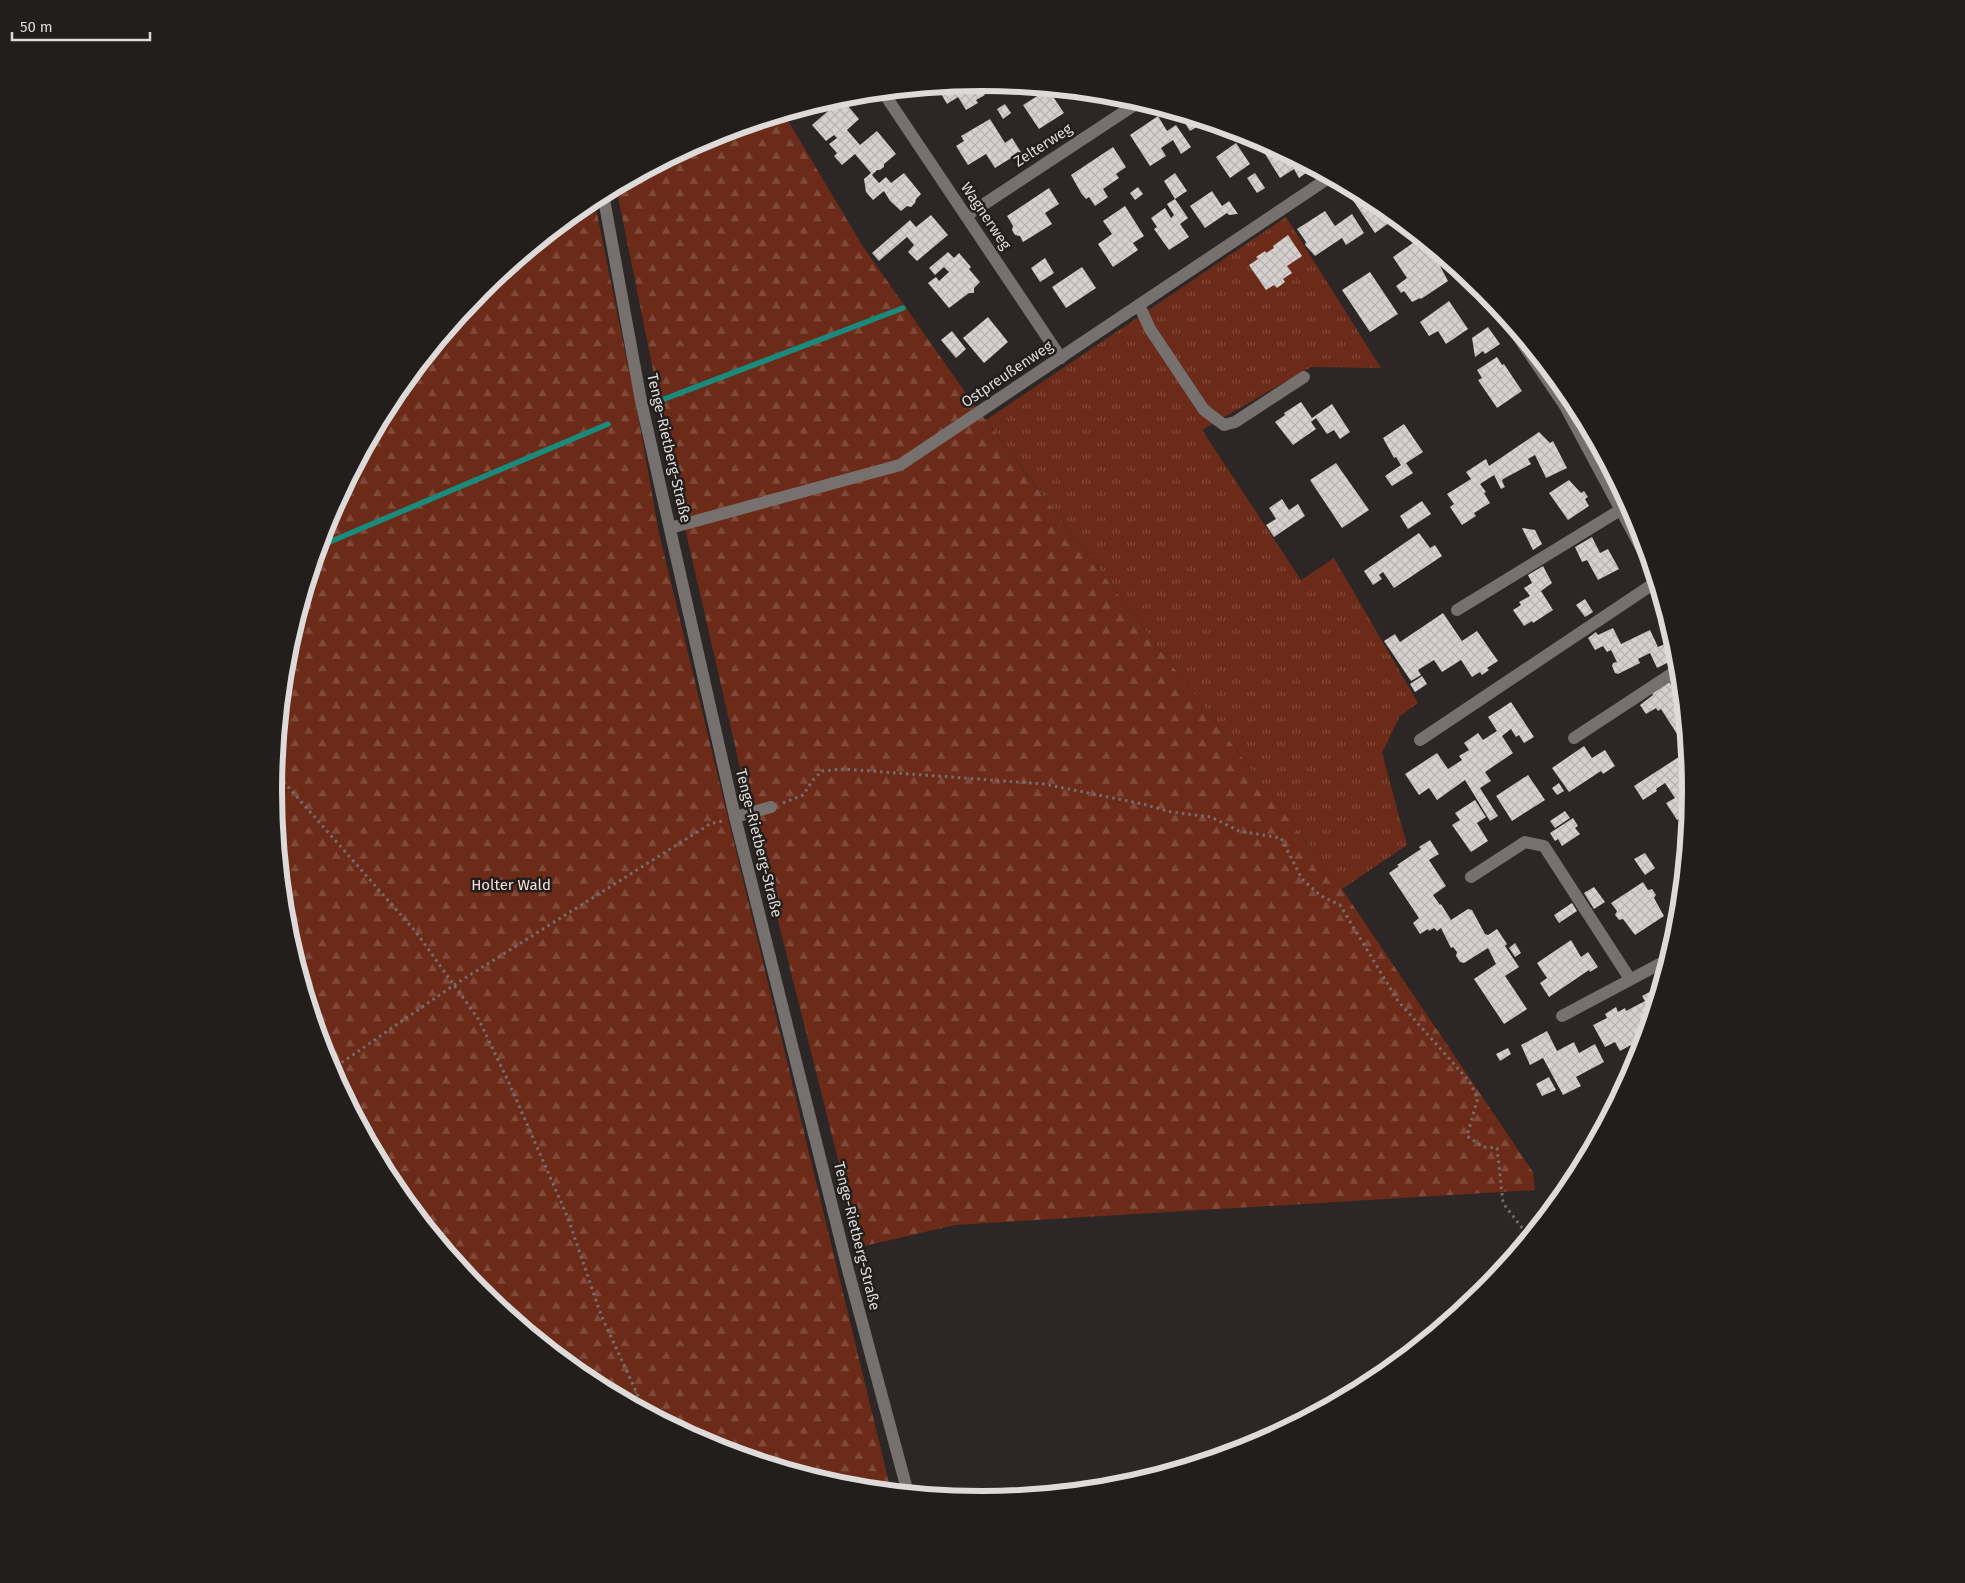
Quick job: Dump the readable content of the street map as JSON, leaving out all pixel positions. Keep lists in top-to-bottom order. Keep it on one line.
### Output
{"streets":{"street":["Zelterweg","Wagnerweg","Ostpreußenweg","Tenge-Rietberg-Straße"]},"crossings":[["Zelterweg","Wagnerweg"],["Wagnerweg","Ostpreußenweg"],["Ostpreußenweg","Tenge-Rietberg-Straße"]],"parks":["Holter Wald"],"scale_bar":"50 m"}
